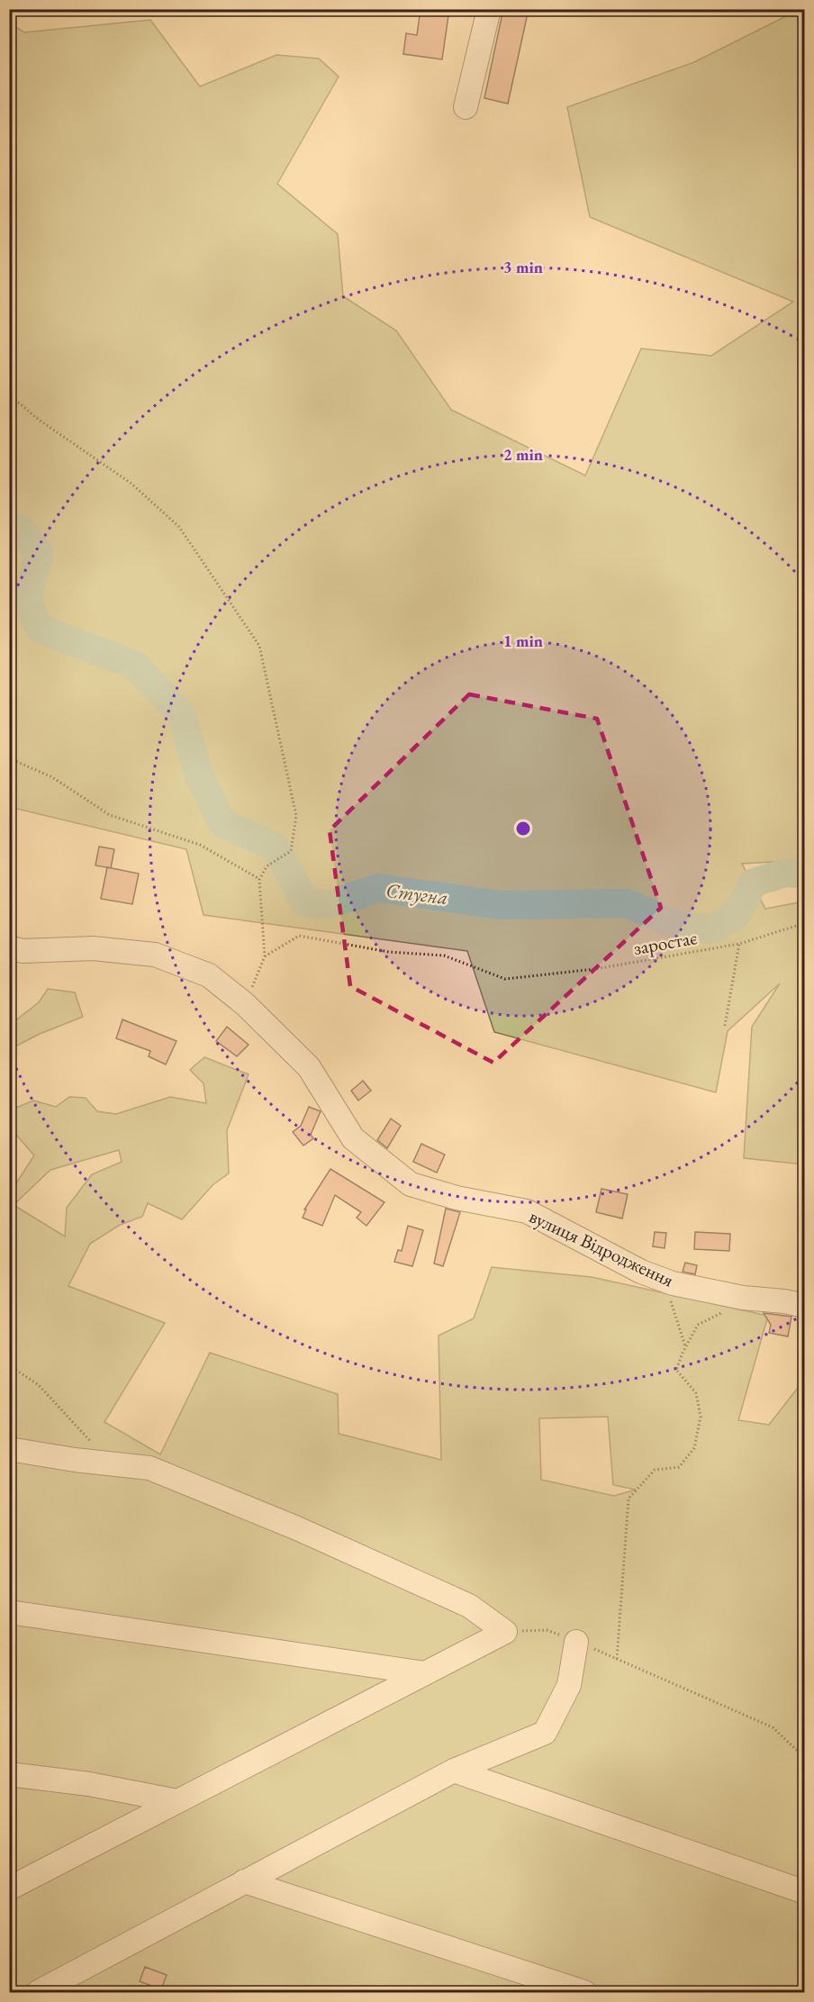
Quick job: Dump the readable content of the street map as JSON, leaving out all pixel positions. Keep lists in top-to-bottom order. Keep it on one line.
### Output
{"streets":{"street":["вулиця Відродження"],"path":["заростає"]},"water":["Стугна"],"rings":["3 min","2 min","1 min"]}
